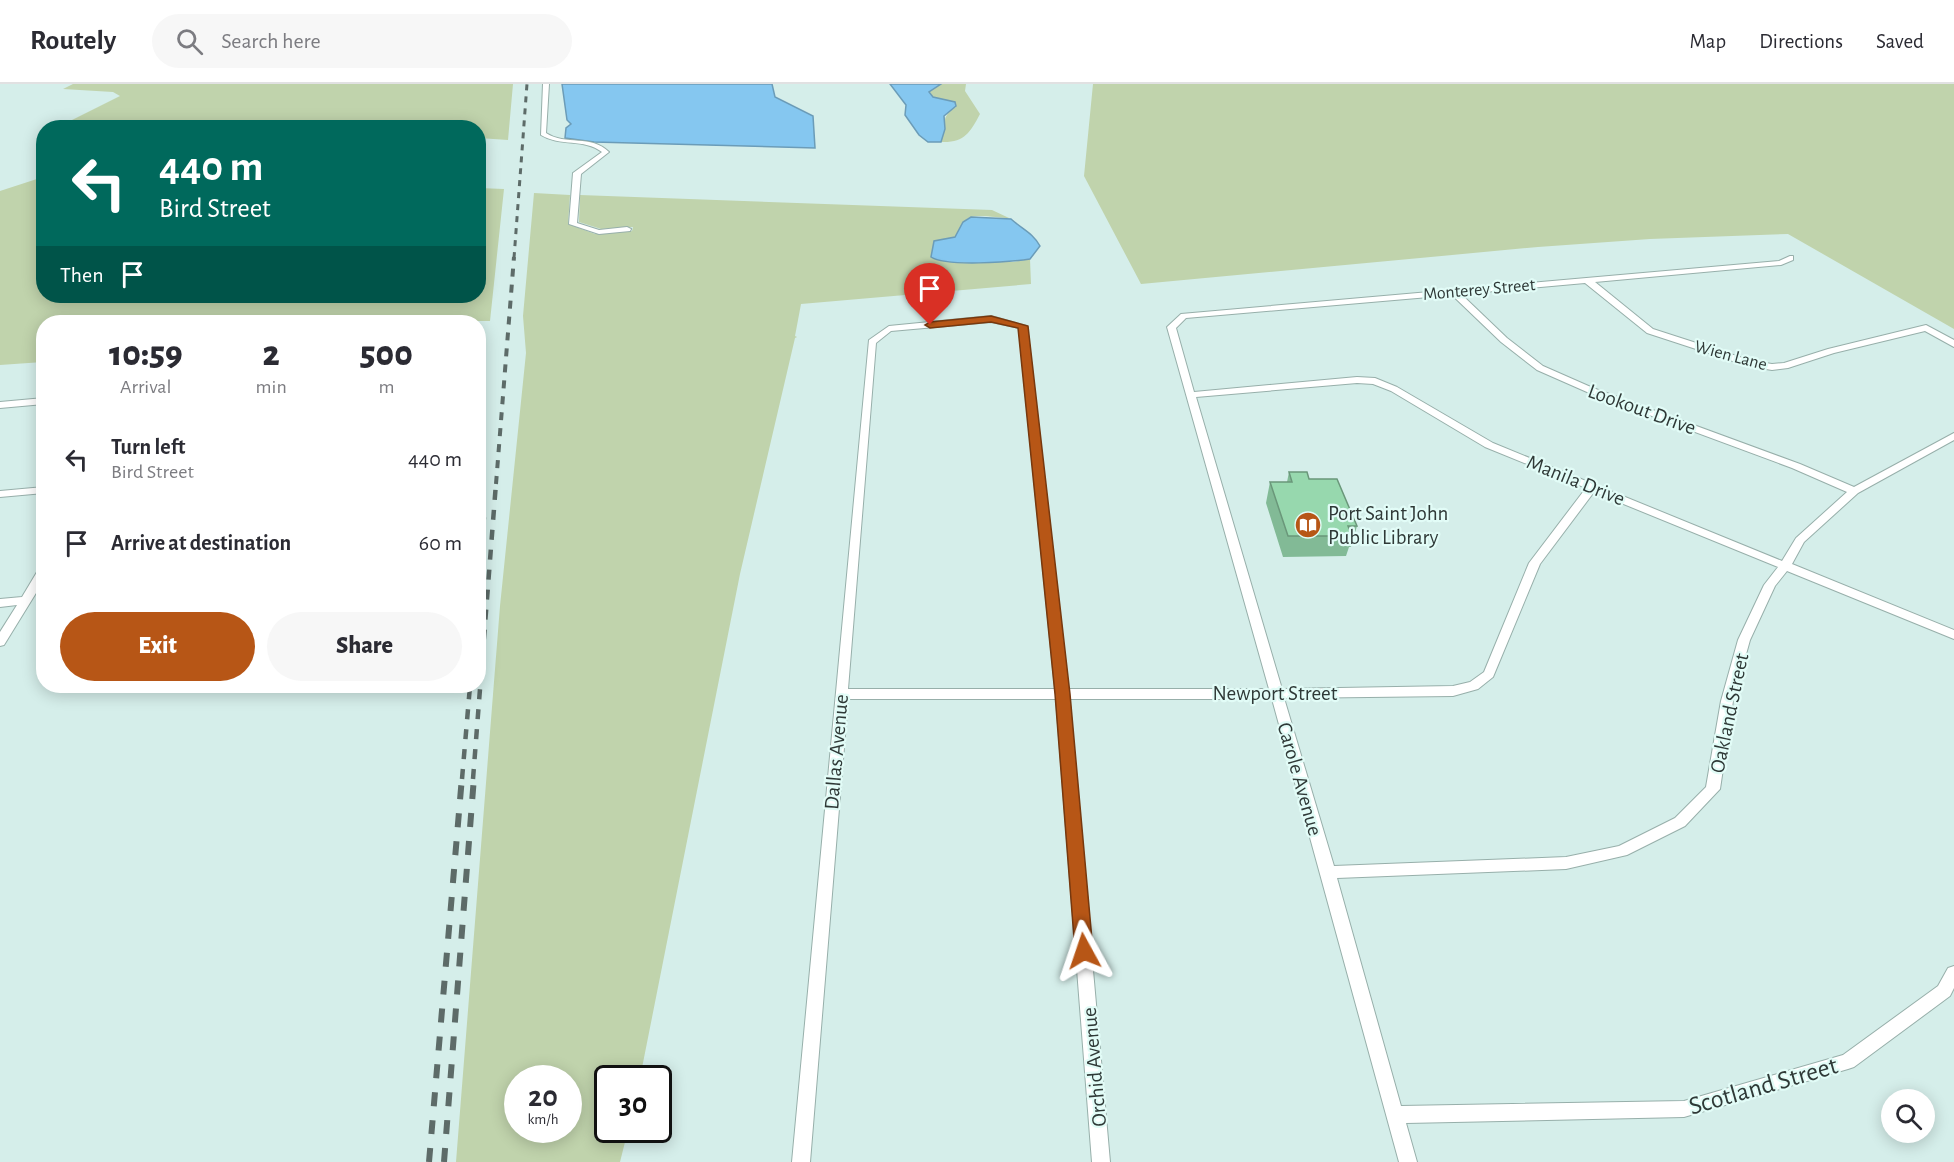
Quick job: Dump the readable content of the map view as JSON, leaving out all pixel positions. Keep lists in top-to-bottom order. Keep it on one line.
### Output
{"streets":{"street":["Monterey Street","Wien Lane","Lookout Drive","Manila Drive","Newport Street","Oakland Street","Dallas Avenue","Carole Avenue","Orchid Avenue","Scotland Street"]},"crossings":[["Monterey Street","Wien Lane"],["Monterey Street","Lookout Drive"],["Monterey Street","Carole Avenue"],["Lookout Drive","Oakland Street"],["Manila Drive","Newport Street"],["Manila Drive","Oakland Street"],["Manila Drive","Carole Avenue"],["Newport Street","Dallas Avenue"],["Newport Street","Carole Avenue"],["Newport Street","Orchid Avenue"],["Oakland Street","Carole Avenue"],["Dallas Avenue","Orchid Avenue"],["Carole Avenue","Scotland Street"]],"places":{"library":["Port Saint John Public Library"]},"page":{"header":"Routely","search":"Search here","nav":["Map","Directions","Saved"],"turn":["440 m","Bird Street"],"then":"Then","eta":["10:59","Arrival","2","min","500","m"],"list":[{"name":"Turn left","note":"Bird Street","value":"440 m"},{"name":"Arrive at destination","value":"60 m"}],"buttons":["Exit","Share"],"speed":"20 km/h","limit":"30"}}
